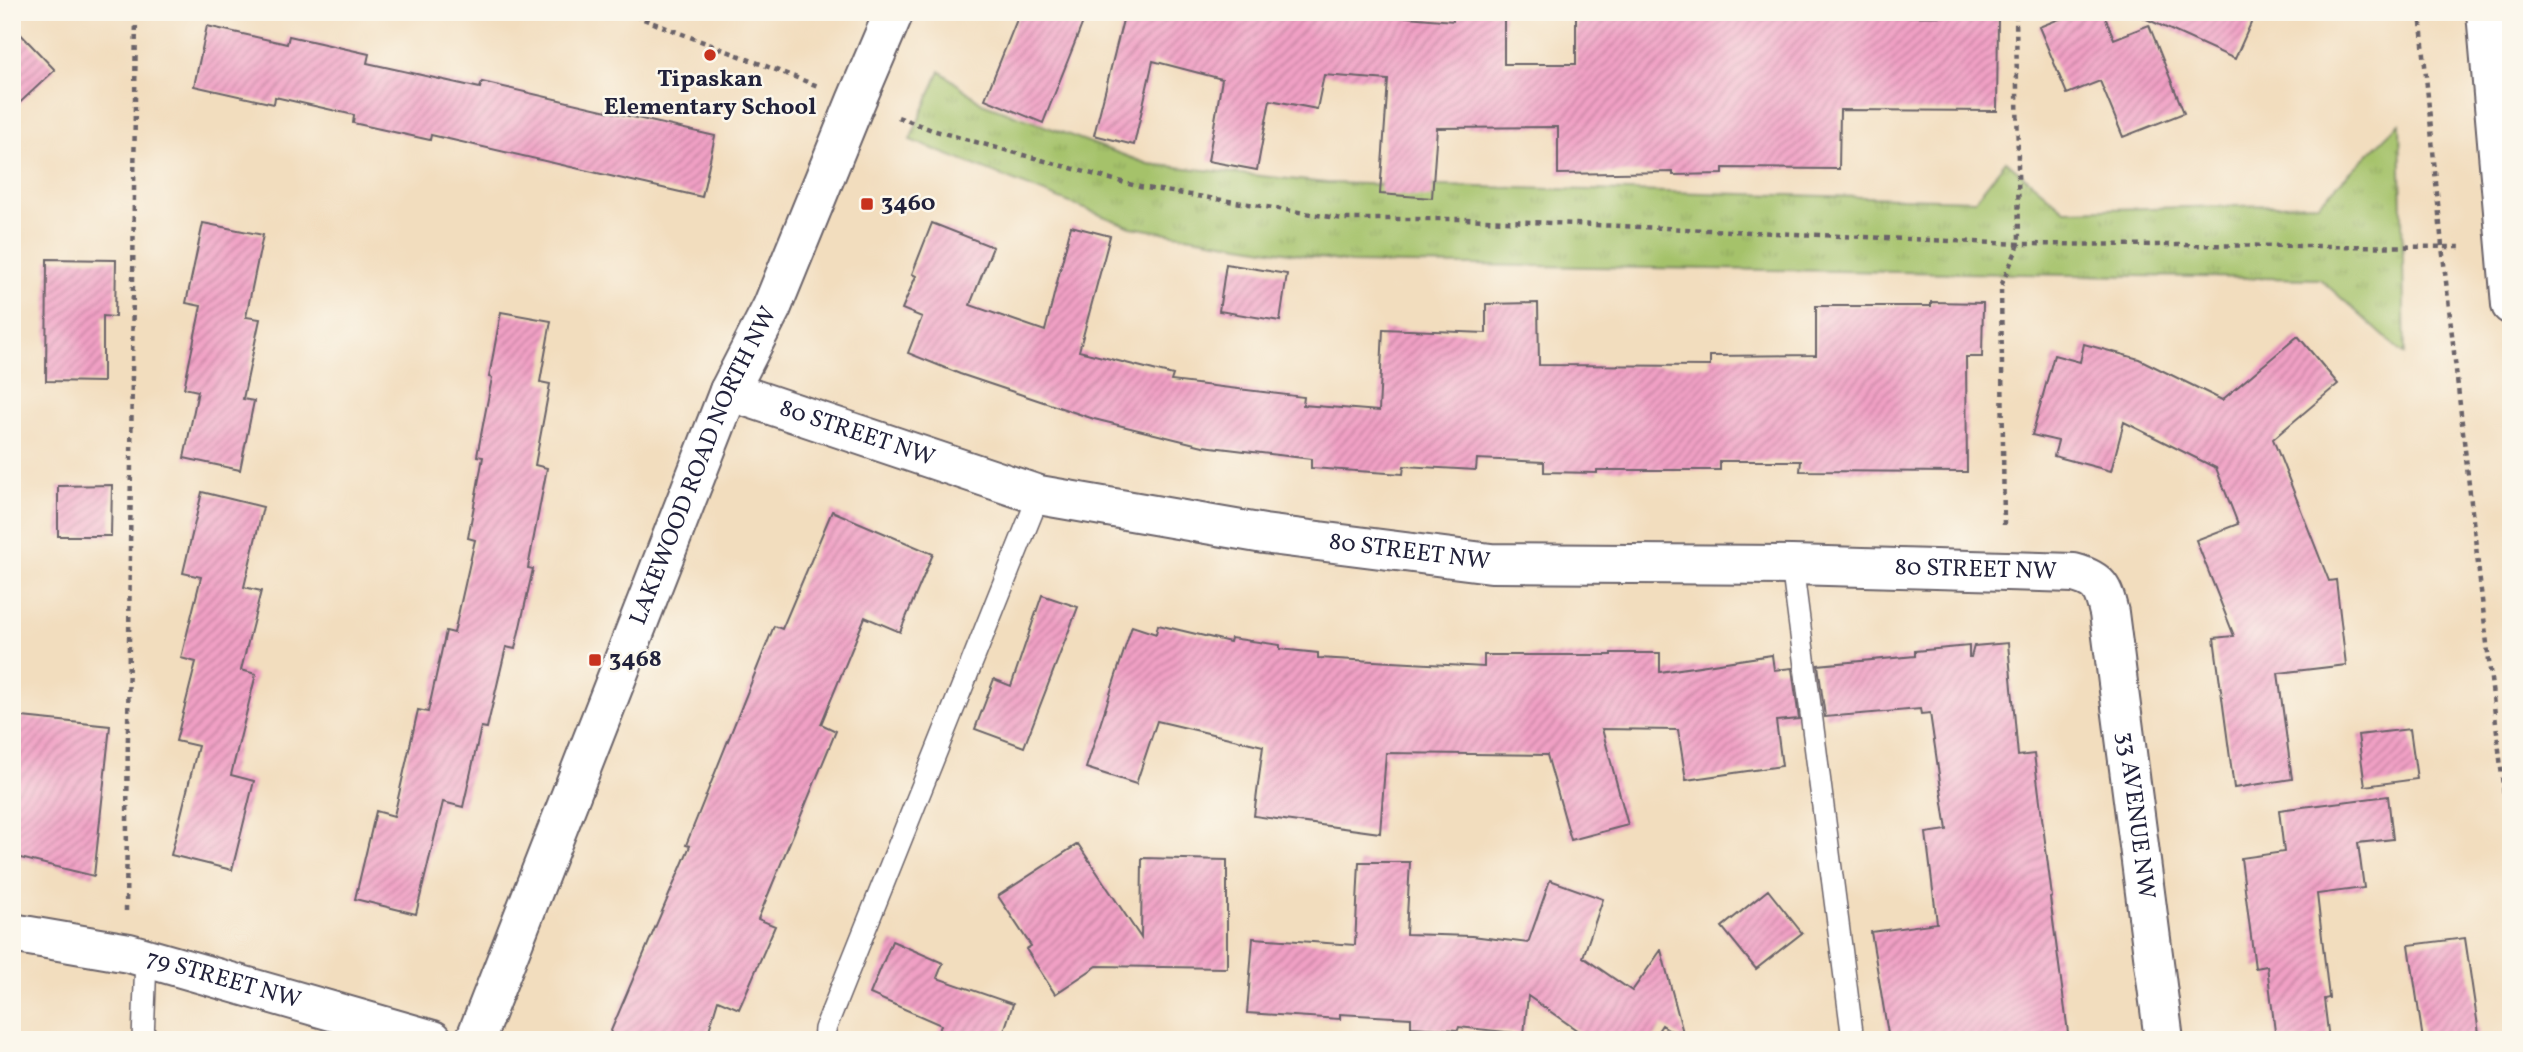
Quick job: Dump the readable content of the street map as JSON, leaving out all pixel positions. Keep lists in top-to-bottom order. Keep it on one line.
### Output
{"streets":{"street":["80 STREET NW","LAKEWOOD ROAD NORTH NW","33 AVENUE NW","79 STREET NW"]},"crossings":[["80 STREET NW","LAKEWOOD ROAD NORTH NW"],["80 STREET NW","33 AVENUE NW"]],"places":{"other":["Tipaskan Elementary School"],"transit":["3460","3468"]}}
